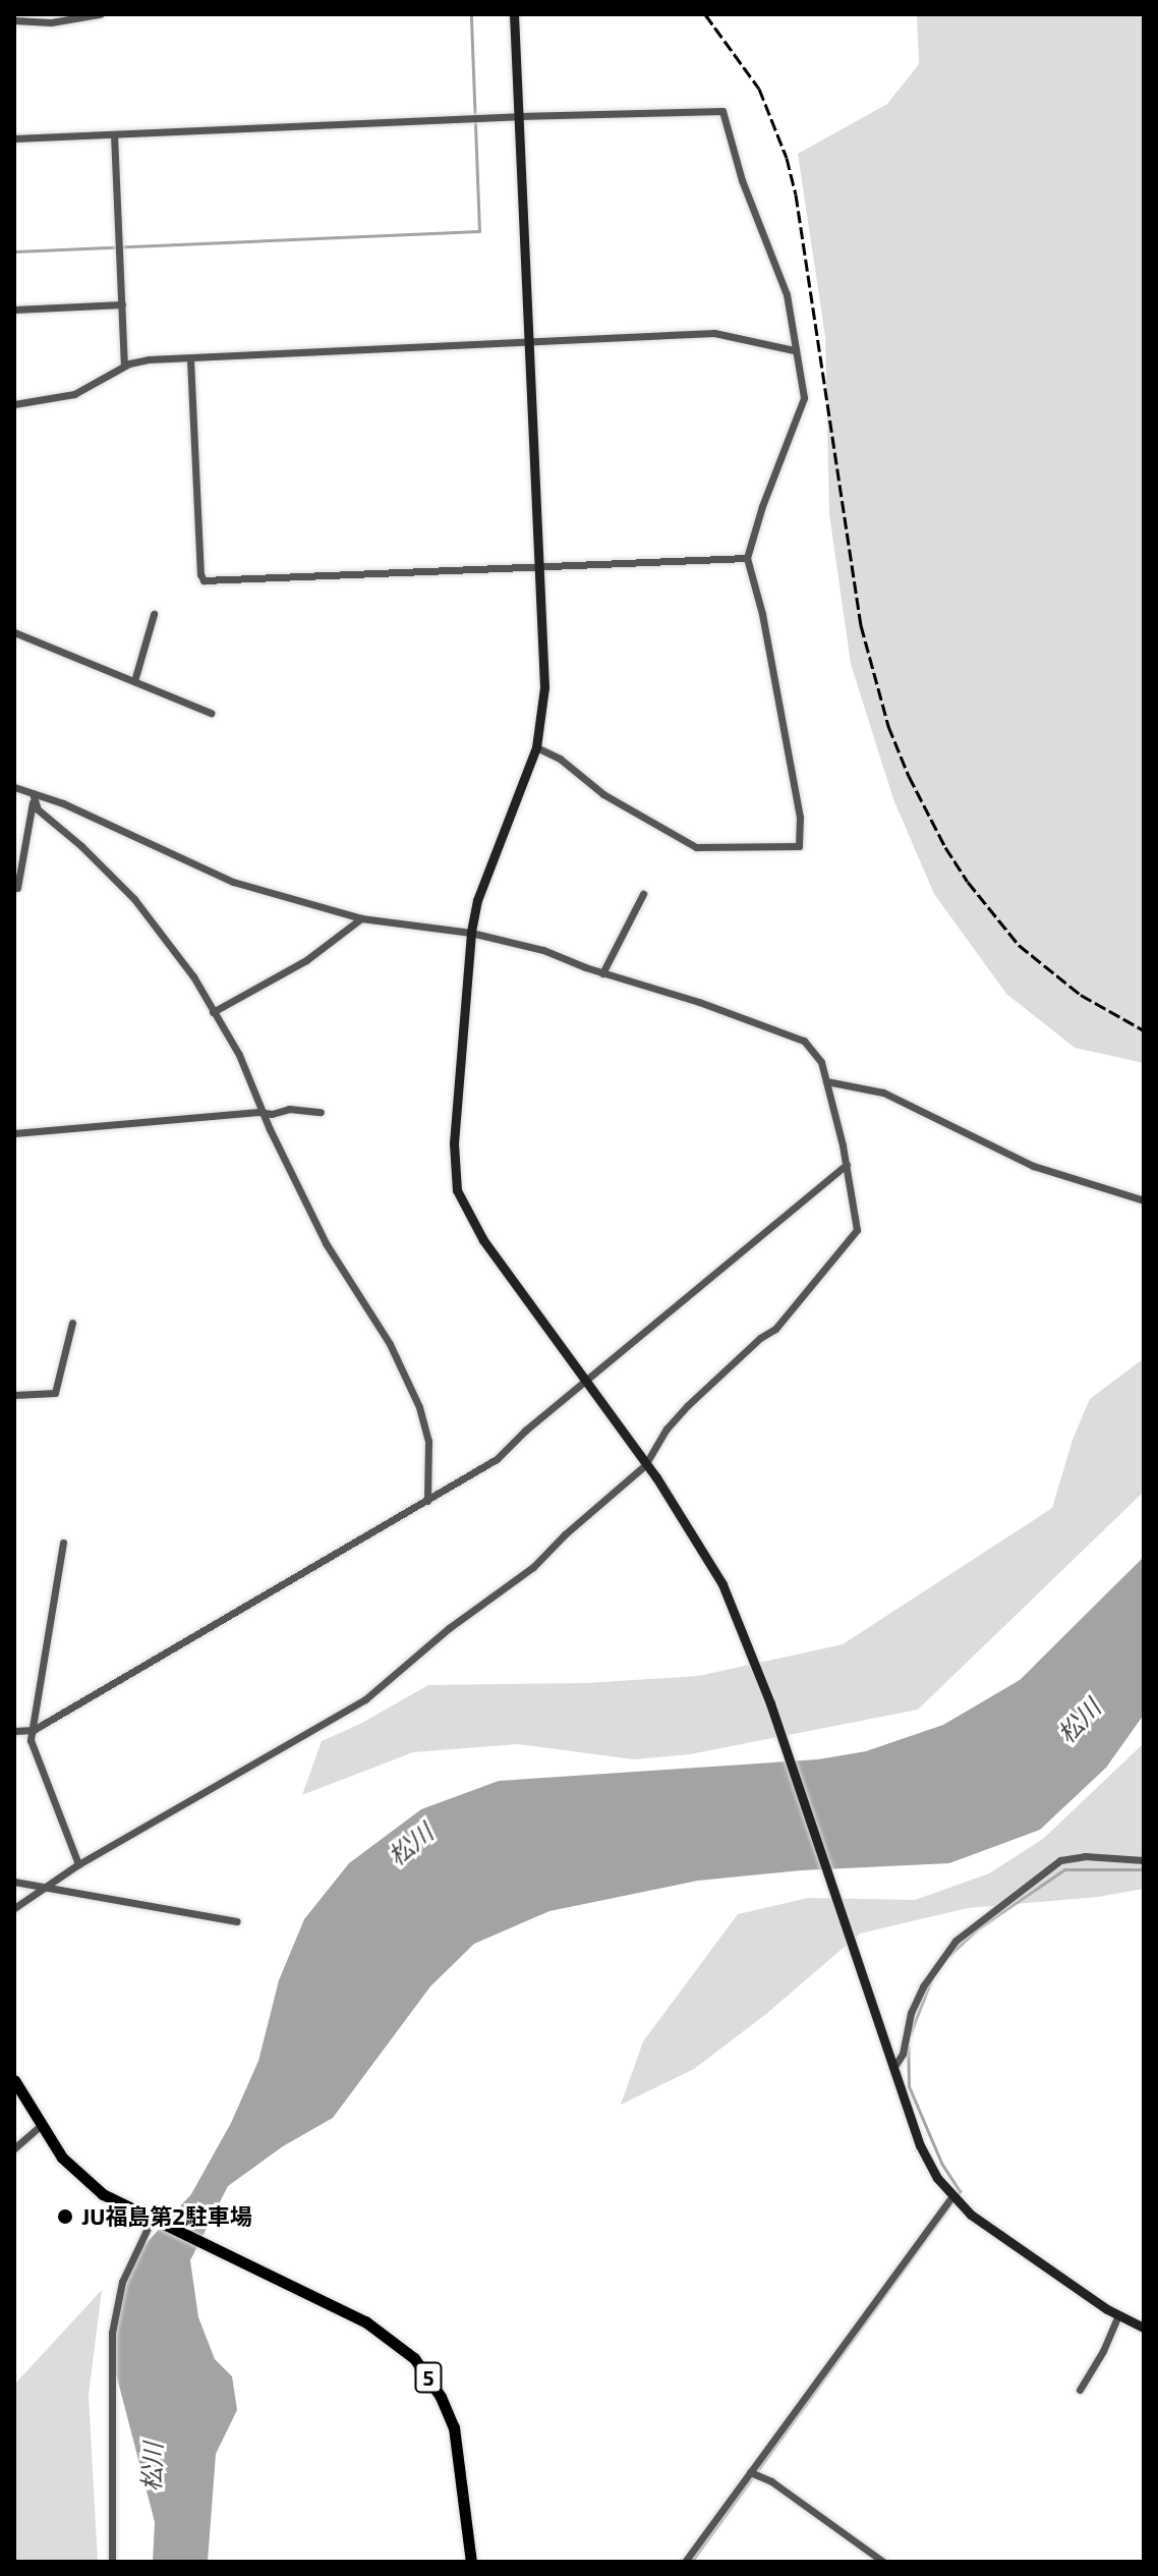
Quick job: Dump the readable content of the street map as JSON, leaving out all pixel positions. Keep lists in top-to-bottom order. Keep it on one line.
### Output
{"streets":{"main road":["5"]},"water":["松川"],"places":["JU福島第2駐車場"]}
